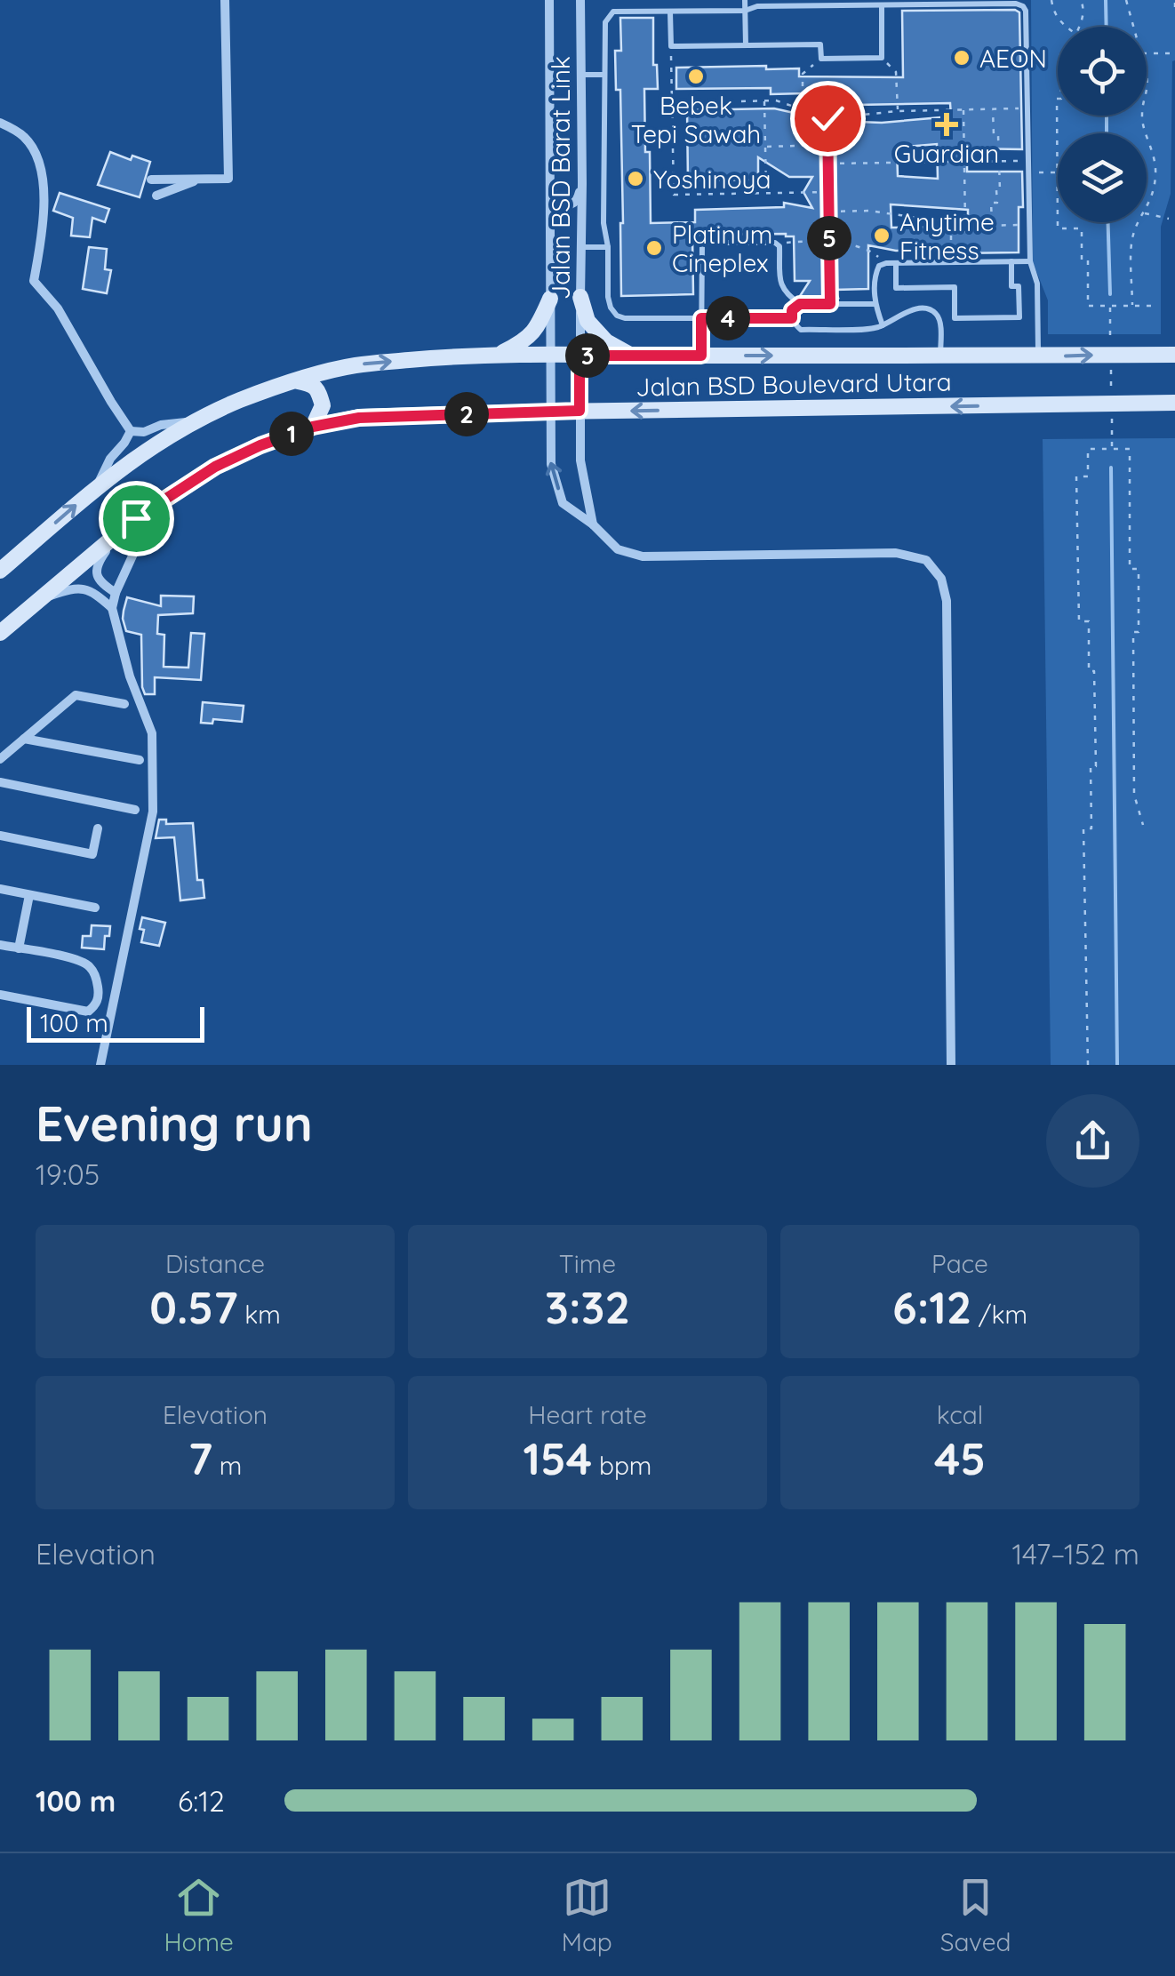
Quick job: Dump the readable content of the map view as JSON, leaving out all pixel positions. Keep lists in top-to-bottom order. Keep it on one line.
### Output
{"streets":{"main road":["Jalan BSD Boulevard Utara"],"street":["Jalan BSD Barat Link"]},"crossings":[["Jalan BSD Barat Link","Jalan BSD Boulevard Utara"]],"places":{"other":["AEON","Bebek Tepi Sawah","Yoshinoya","Anytime Fitness","Platinum Cineplex"],"health":["Guardian"]},"scale_bar":"100 m","page":{"pins":["5","4","3","2","1"],"scale":"100 m","heading":["Evening run","19:05"],"stats":[["Distance","0.57 km"],["Time","3:32"],["Pace","6:12 /km"],["Elevation","7 m"],["Heart rate","154 bpm"],["kcal","45"]],"chart":["Elevation","147–152 m"],"list":[{"name":"100 m","note":"6:12"}],"tabs":["Home","Map","Saved"]}}
